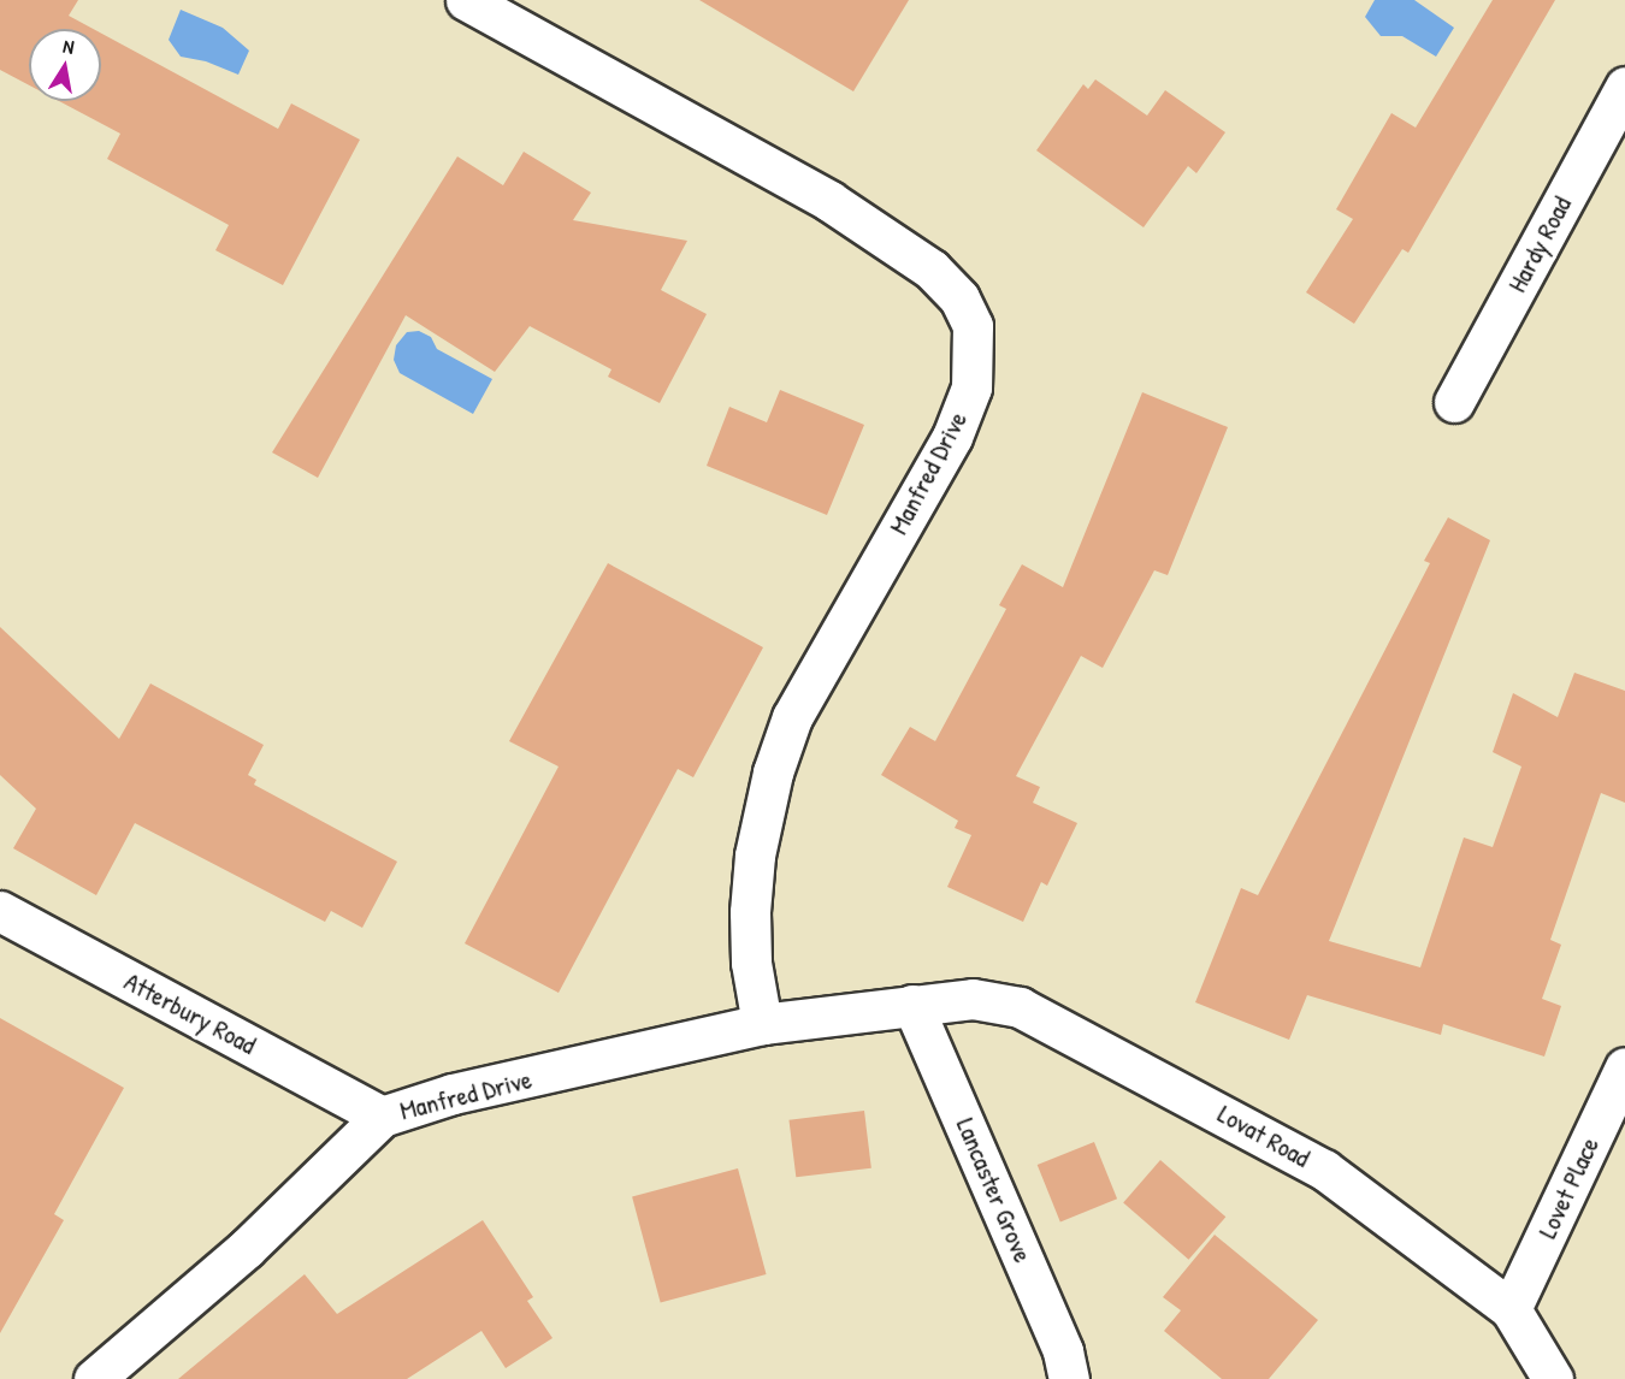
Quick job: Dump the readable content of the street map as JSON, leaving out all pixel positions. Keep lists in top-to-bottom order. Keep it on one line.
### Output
{"streets":{"street":["Hardy Road","Manfred Drive","Atterbury Road","Lovat Road","Lovet Place","Lancaster Grove"]},"crossings":[["Manfred Drive","Atterbury Road"],["Manfred Drive","Lovat Road"],["Manfred Drive","Lancaster Grove"],["Lovat Road","Lovet Place"],["Lovat Road","Lancaster Grove"]],"north":"top"}
